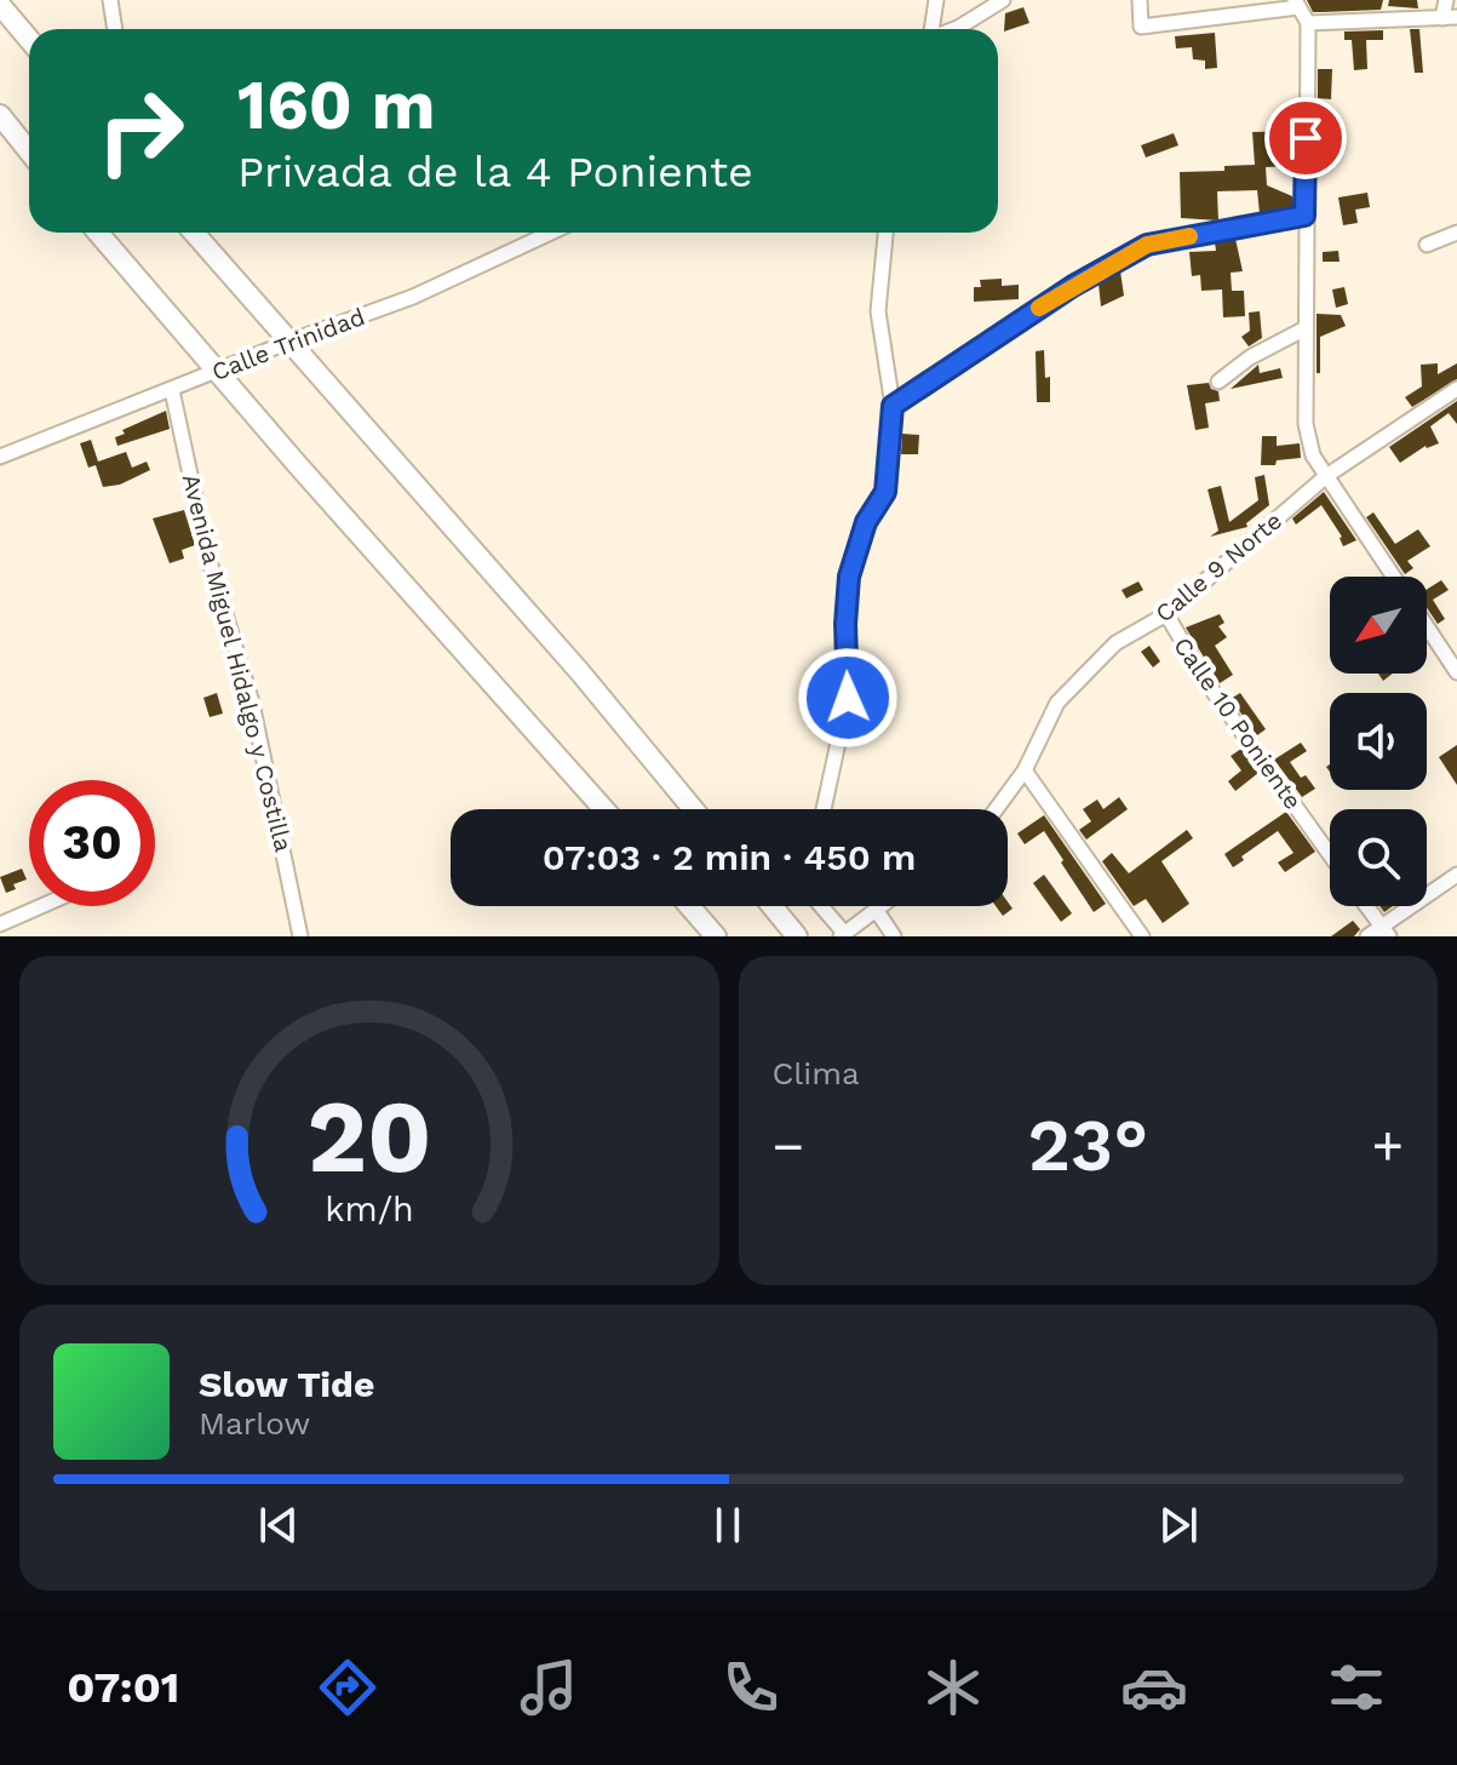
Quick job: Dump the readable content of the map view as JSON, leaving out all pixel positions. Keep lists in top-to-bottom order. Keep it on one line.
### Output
{"streets":{"street":["Calle Trinidad","Calle 9 Norte","Avenida Miguel Hidalgo y Costilla","Calle 10 Poniente"]},"crossings":[["Calle Trinidad","Avenida Miguel Hidalgo y Costilla"],["Calle 9 Norte","Calle 10 Poniente"]],"north":"bottom left","page":{"turn":["160 m","Privada de la 4 Poniente"],"limit":"30","trip":"07:03 · 2 min · 450 m","tile":"Clima","heat":["−","23°","+"],"song":["Slow Tide","Marlow"],"tabs":"07:01","gauge":["20","km/h"]}}
